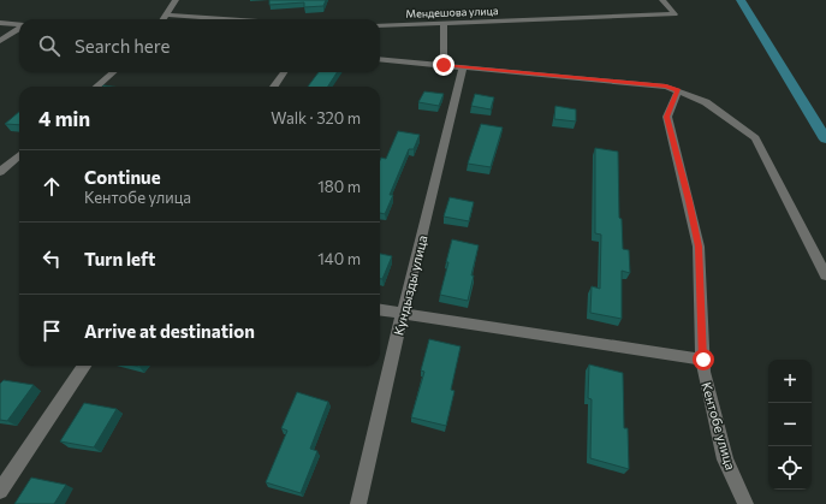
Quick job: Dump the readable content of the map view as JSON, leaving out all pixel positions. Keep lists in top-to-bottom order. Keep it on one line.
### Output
{"streets":{"street":["Мендешова улица","Кундызды улица","Кентобе улица"]},"page":{"search":"Search here","heading":["4 min","Walk · 320 m"],"list":[["Continue","Кентобе улица","180 m"],["Turn left","140 m"],"Arrive at destination"],"map_buttons":["+","−"]}}
